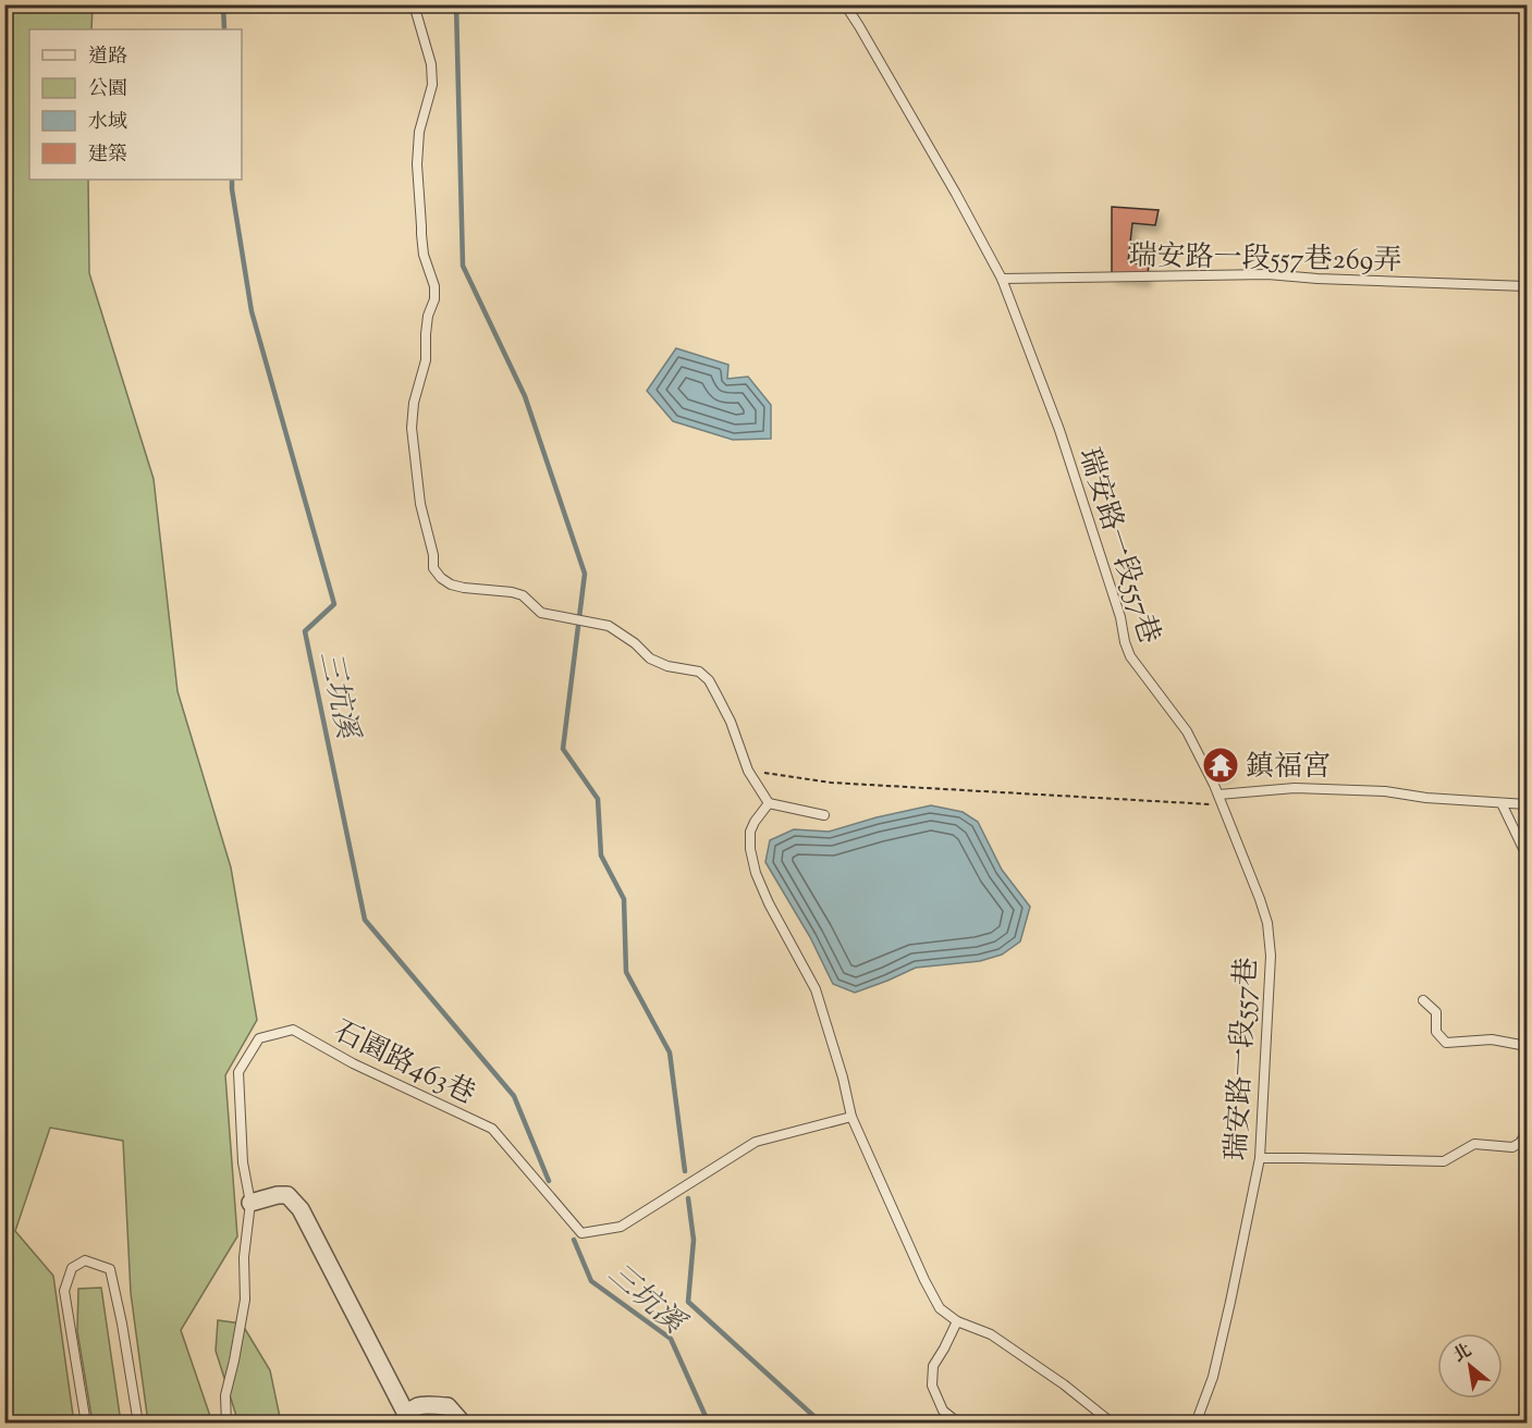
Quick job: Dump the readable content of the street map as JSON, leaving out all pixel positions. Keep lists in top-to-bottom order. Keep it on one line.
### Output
{"streets":{"lane":["瑞安路一段557巷269弄","瑞安路一段557巷","石園路463巷"]},"crossings":[["瑞安路一段557巷269弄","瑞安路一段557巷"]],"water":["三坑溪"],"places":{"temple":["鎮福宮"]},"legend":["道路","公園","水域","建築"],"north":"top left"}
